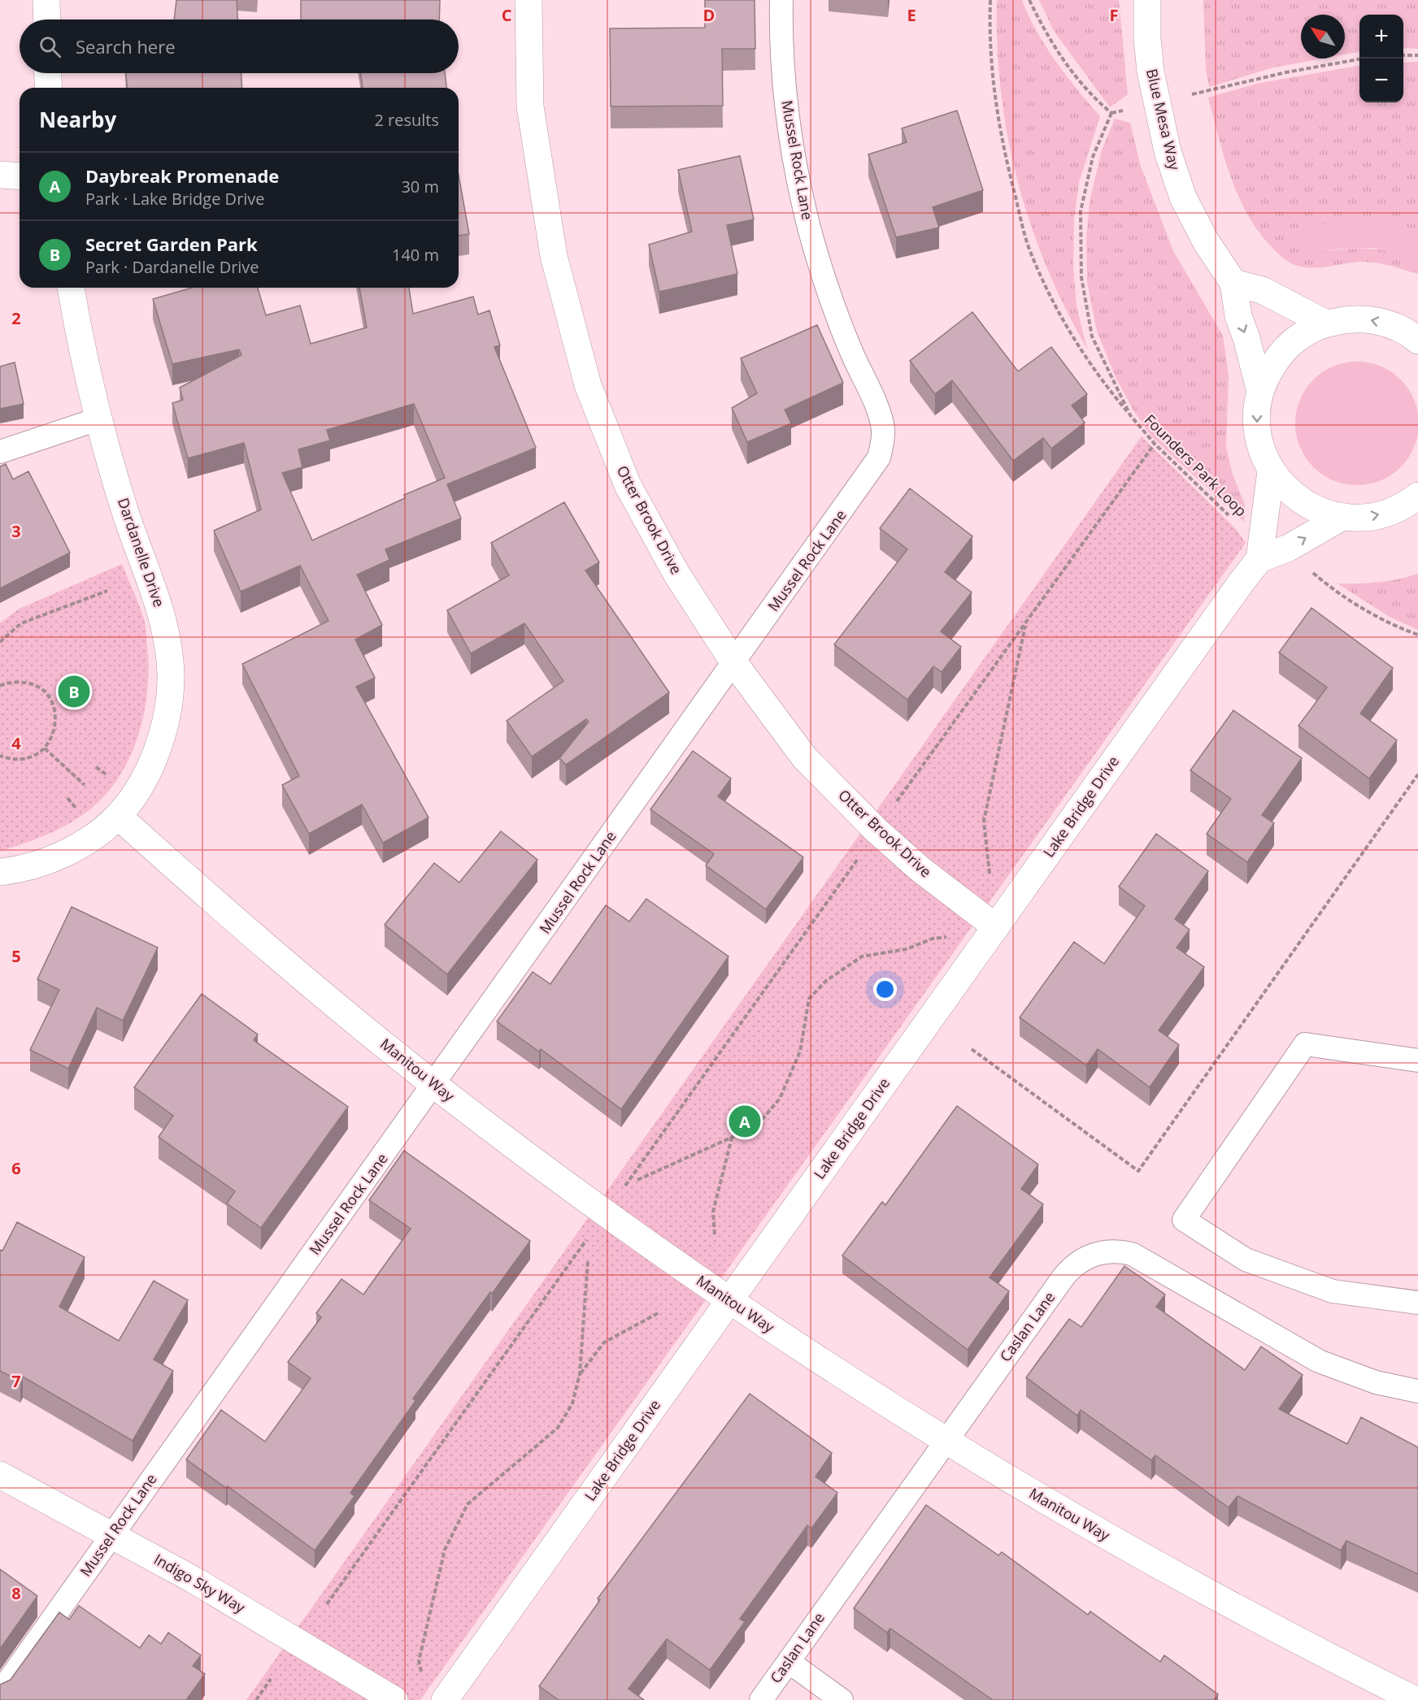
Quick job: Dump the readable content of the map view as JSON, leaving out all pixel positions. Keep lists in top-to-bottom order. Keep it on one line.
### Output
{"streets":{"street":["Blue Mesa Way","Otter Brook Drive","Dardanelle Drive","Lake Bridge Drive","Manitou Way","Indigo Sky Way"],"lane":["Mussel Rock Lane","Caslan Lane"],"path":["Founders Park Loop"]},"crossings":[["Mussel Rock Lane","Otter Brook Drive"],["Mussel Rock Lane","Manitou Way"],["Mussel Rock Lane","Indigo Sky Way"],["Otter Brook Drive","Lake Bridge Drive"],["Dardanelle Drive","Manitou Way"],["Lake Bridge Drive","Manitou Way"],["Manitou Way","Caslan Lane"]],"north":"top left","page":{"map_buttons":["+","−"],"search":"Search here","heading":["Nearby","2 results"],"list":[{"mark":"A","name":"Daybreak Promenade","note":"Park · Lake Bridge Drive","value":"30 m"},{"mark":"B","name":"Secret Garden Park","note":"Park · Dardanelle Drive","value":"140 m"}],"pins":["B","A"]},"grid":{"columns":["C","D","E","F"],"rows":["2","3","4","5","6","7","8"]}}
